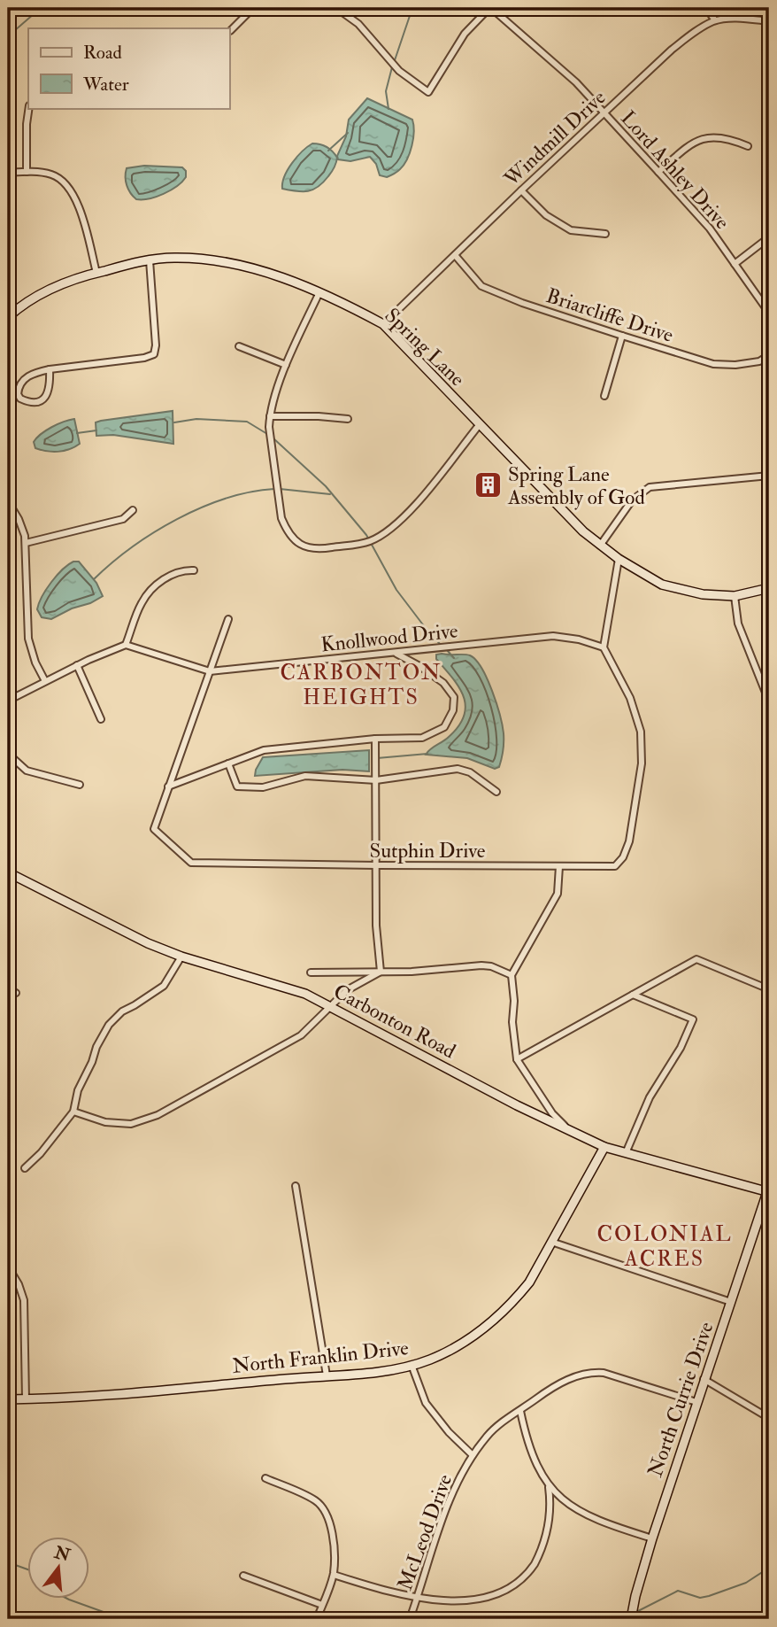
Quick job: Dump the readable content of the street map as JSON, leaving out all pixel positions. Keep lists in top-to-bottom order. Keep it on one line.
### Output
{"streets":{"street":["Windmill Drive","Lord Ashley Drive","Briarcliffe Drive","Spring Lane","Knollwood Drive","Sutphin Drive","Carbonton Road","North Franklin Drive","North Currie Drive","McLeod Drive"]},"crossings":[["Windmill Drive","Lord Ashley Drive"],["Windmill Drive","Briarcliffe Drive"],["Windmill Drive","Spring Lane"],["Knollwood Drive","Sutphin Drive"],["Carbonton Road","North Franklin Drive"],["Carbonton Road","North Currie Drive"],["North Currie Drive","McLeod Drive"]],"districts":["CARBONTON HEIGHTS","COLONIAL ACRES"],"places":{"building":["Spring Lane Assembly of God"]},"legend":["Road","Water"],"north":"top"}
